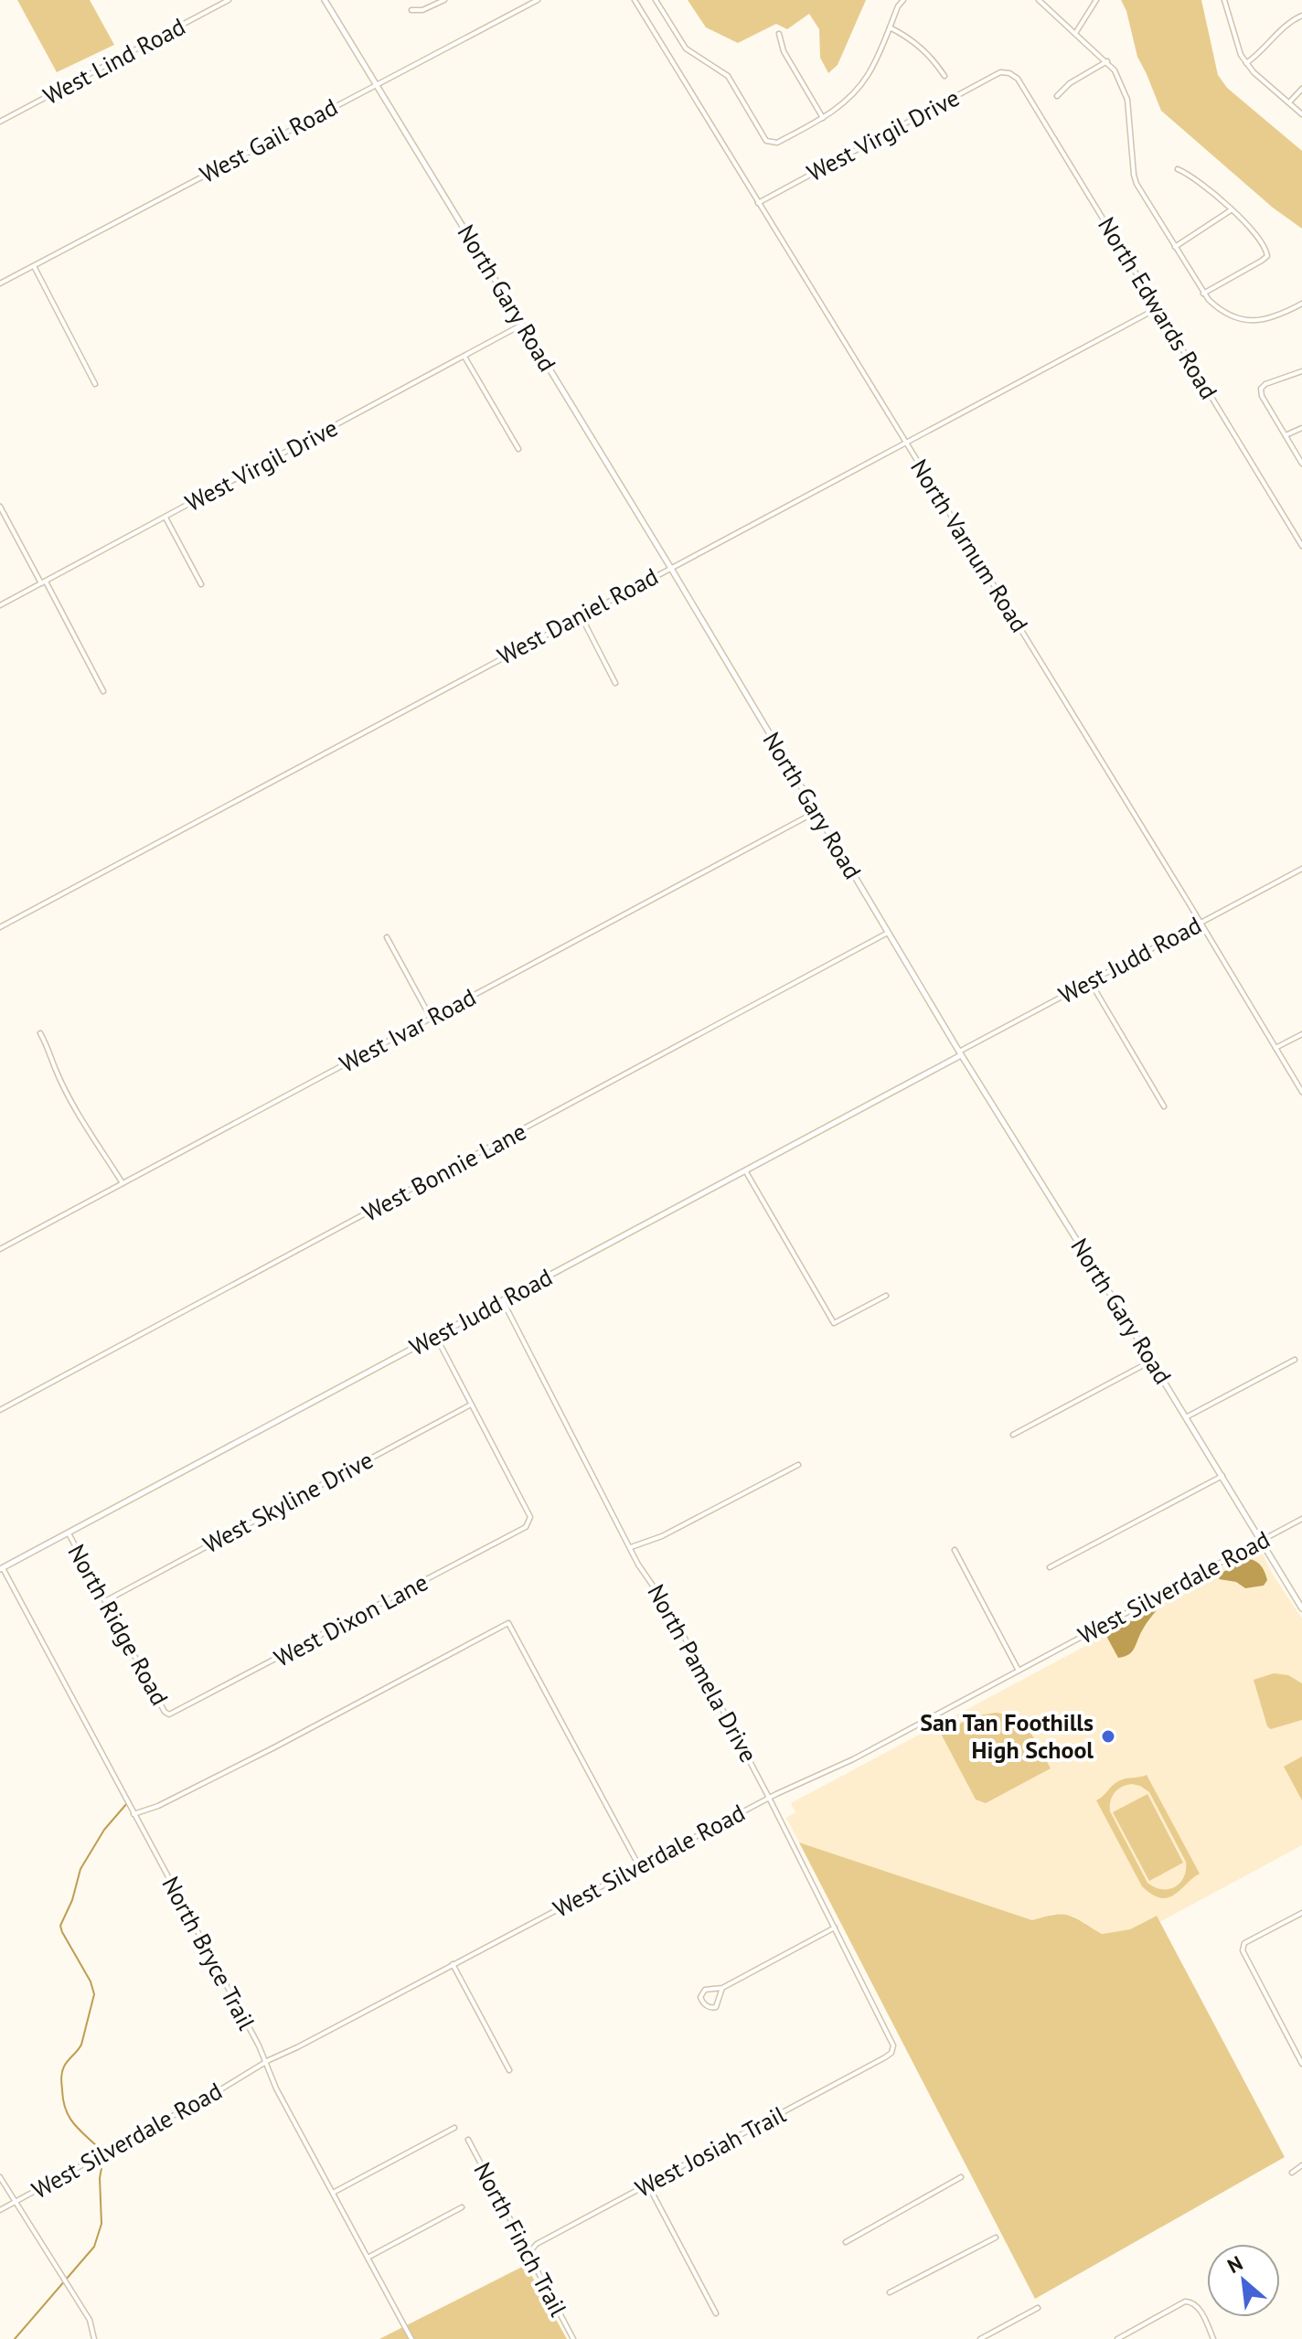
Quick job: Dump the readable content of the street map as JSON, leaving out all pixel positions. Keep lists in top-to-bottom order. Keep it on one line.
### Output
{"streets":{"street":["West Lind Road","West Virgil Drive","West Gail Road","North Gary Road","North Edwards Road","North Varnum Road","West Daniel Road","West Judd Road","West Ivar Road","West Bonnie Lane","West Skyline Drive","West Silverdale Road","West Dixon Lane","North Ridge Road","North Pamela Drive","North Bryce Trail","West Josiah Trail","North Finch Trail"]},"crossings":[["West Virgil Drive","North Gary Road"],["West Virgil Drive","North Edwards Road"],["West Virgil Drive","North Varnum Road"],["West Gail Road","North Gary Road"],["North Gary Road","West Daniel Road"],["North Gary Road","West Judd Road"],["North Gary Road","West Ivar Road"],["North Gary Road","West Bonnie Lane"],["North Gary Road","West Silverdale Road"],["North Edwards Road","West Daniel Road"],["North Varnum Road","West Daniel Road"],["North Varnum Road","West Judd Road"],["West Judd Road","North Ridge Road"],["West Judd Road","North Pamela Drive"],["West Judd Road","North Bryce Trail"],["West Skyline Drive","West Dixon Lane"],["West Skyline Drive","North Ridge Road"],["West Silverdale Road","North Pamela Drive"],["West Silverdale Road","North Bryce Trail"],["West Dixon Lane","North Ridge Road"],["North Pamela Drive","West Josiah Trail"],["West Josiah Trail","North Finch Trail"]],"places":["San Tan Foothills High School"],"north":"top left"}
